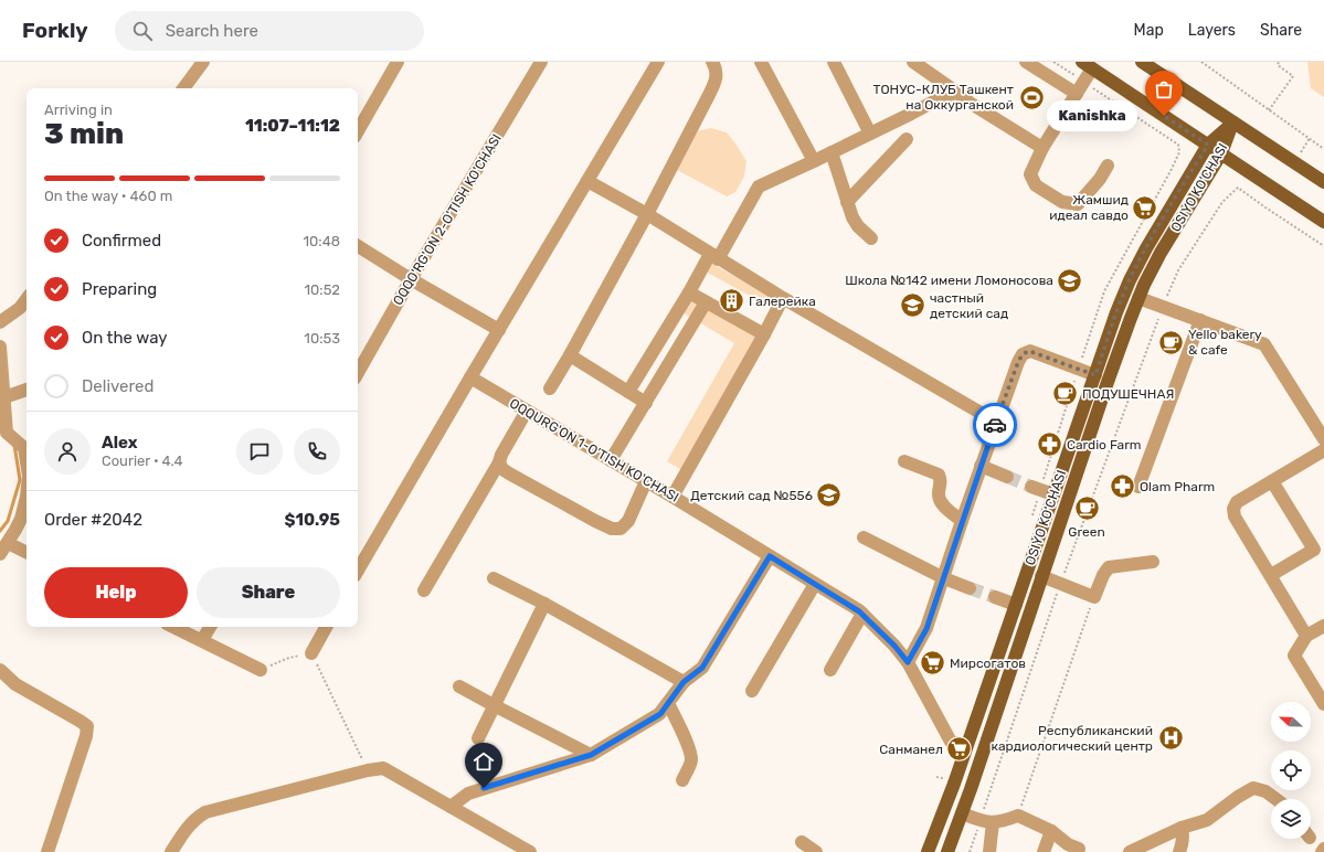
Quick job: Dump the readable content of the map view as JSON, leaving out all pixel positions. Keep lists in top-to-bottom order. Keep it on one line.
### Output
{"streets":{"main road":["OSIYO KO'CHASI"],"street":["OQQO'RG'ON 2-O'TISH KO'CHASI","OQQURG'ON 1-O'TISH KO'CHASI"]},"crossings":[["OSIYO KO'CHASI","OQQURG'ON 1-O'TISH KO'CHASI"]],"places":{"sports":["ТОНУС-КЛУБ Ташкент на Оккурганской"],"other":["Kanishka"],"supermarket":["Жамшид идеал савдо","Мирсогатов","Санманел"],"school or university":["Школа №142 имени Ломоносова","частный детский сад","Детский сад №556"],"building":["Галерейка"],"cafe":["Yello bakery & cafe","ПОДУШЕЧНАЯ","Green"],"pharmacy":["Cardio Farm","Olam Pharm"],"hospital":["Республиканский кардиологический центр"]},"north":"left","page":{"header":"Forkly","search":"Search here","nav":["Map","Layers","Share"],"heading":["3 min","Arriving in","11:07–11:12"],"panel":["Alex","Courier · 4.4","Order #2042","$10.95"],"bubble":"Kanishka","bar":"On the way · 460 m","list":[["Confirmed","10:48"],["Preparing","10:52"],["On the way","10:53"],"Delivered"],"buttons":["Help","Share"]}}
